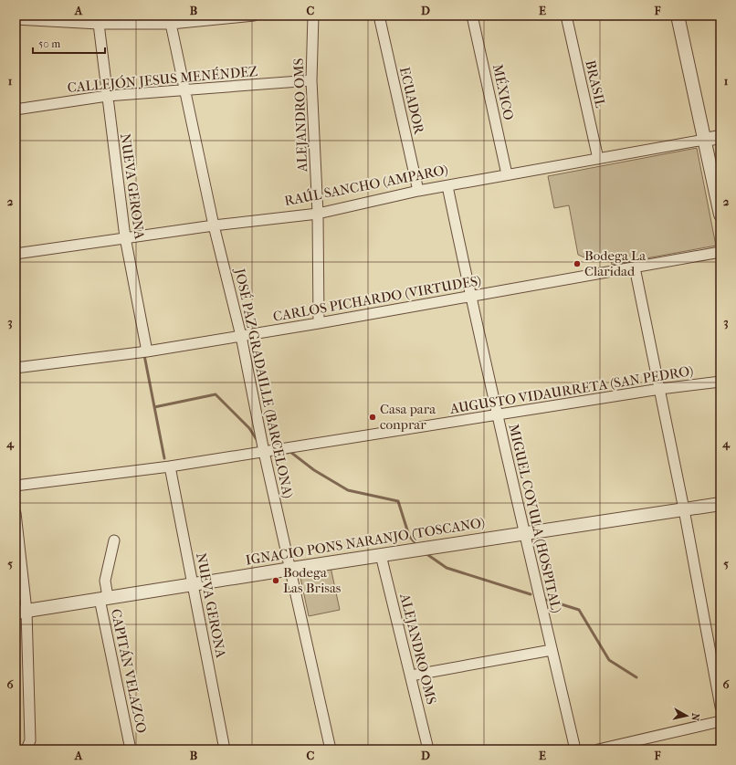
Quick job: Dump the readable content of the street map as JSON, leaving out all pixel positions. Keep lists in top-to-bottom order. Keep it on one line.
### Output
{"streets":{"street":["CALLEJÓN JESUS MENÉNDEZ","BRASIL","MÉXICO","ECUADOR","ALEJANDRO OMS","RAÚL SANCHO (AMPARO)","NUEVA GERONA","CARLOS PICHARDO (VIRTUDES)","JOSÉ PAZ GRADAILLE (BARCELONA)","AUGUSTO VIDAURRETA (SAN PEDRO)","MIGUEL COYULA (HOSPITAL)","IGNACIO PONS NARANJO (TOSCANO)","CAPITÁN VELAZCO"]},"crossings":[["CALLEJÓN JESUS MENÉNDEZ","ALEJANDRO OMS"],["CALLEJÓN JESUS MENÉNDEZ","NUEVA GERONA"],["CALLEJÓN JESUS MENÉNDEZ","JOSÉ PAZ GRADAILLE (BARCELONA)"],["BRASIL","RAÚL SANCHO (AMPARO)"],["MÉXICO","RAÚL SANCHO (AMPARO)"],["ECUADOR","RAÚL SANCHO (AMPARO)"],["ALEJANDRO OMS","RAÚL SANCHO (AMPARO)"],["ALEJANDRO OMS","CARLOS PICHARDO (VIRTUDES)"],["ALEJANDRO OMS","IGNACIO PONS NARANJO (TOSCANO)"],["RAÚL SANCHO (AMPARO)","NUEVA GERONA"],["RAÚL SANCHO (AMPARO)","JOSÉ PAZ GRADAILLE (BARCELONA)"],["RAÚL SANCHO (AMPARO)","MIGUEL COYULA (HOSPITAL)"],["NUEVA GERONA","CARLOS PICHARDO (VIRTUDES)"],["NUEVA GERONA","AUGUSTO VIDAURRETA (SAN PEDRO)"],["NUEVA GERONA","IGNACIO PONS NARANJO (TOSCANO)"],["CARLOS PICHARDO (VIRTUDES)","JOSÉ PAZ GRADAILLE (BARCELONA)"],["CARLOS PICHARDO (VIRTUDES)","MIGUEL COYULA (HOSPITAL)"],["JOSÉ PAZ GRADAILLE (BARCELONA)","AUGUSTO VIDAURRETA (SAN PEDRO)"],["JOSÉ PAZ GRADAILLE (BARCELONA)","IGNACIO PONS NARANJO (TOSCANO)"],["AUGUSTO VIDAURRETA (SAN PEDRO)","MIGUEL COYULA (HOSPITAL)"],["MIGUEL COYULA (HOSPITAL)","IGNACIO PONS NARANJO (TOSCANO)"],["IGNACIO PONS NARANJO (TOSCANO)","CAPITÁN VELAZCO"]],"places":["Bodega La Claridad","Casa para conprar","Bodega Las Brisas"],"scale_bar":"50 m","north":"right","grid":{"columns":["A","B","C","D","E","F"],"rows":["1","2","3","4","5","6"]}}
